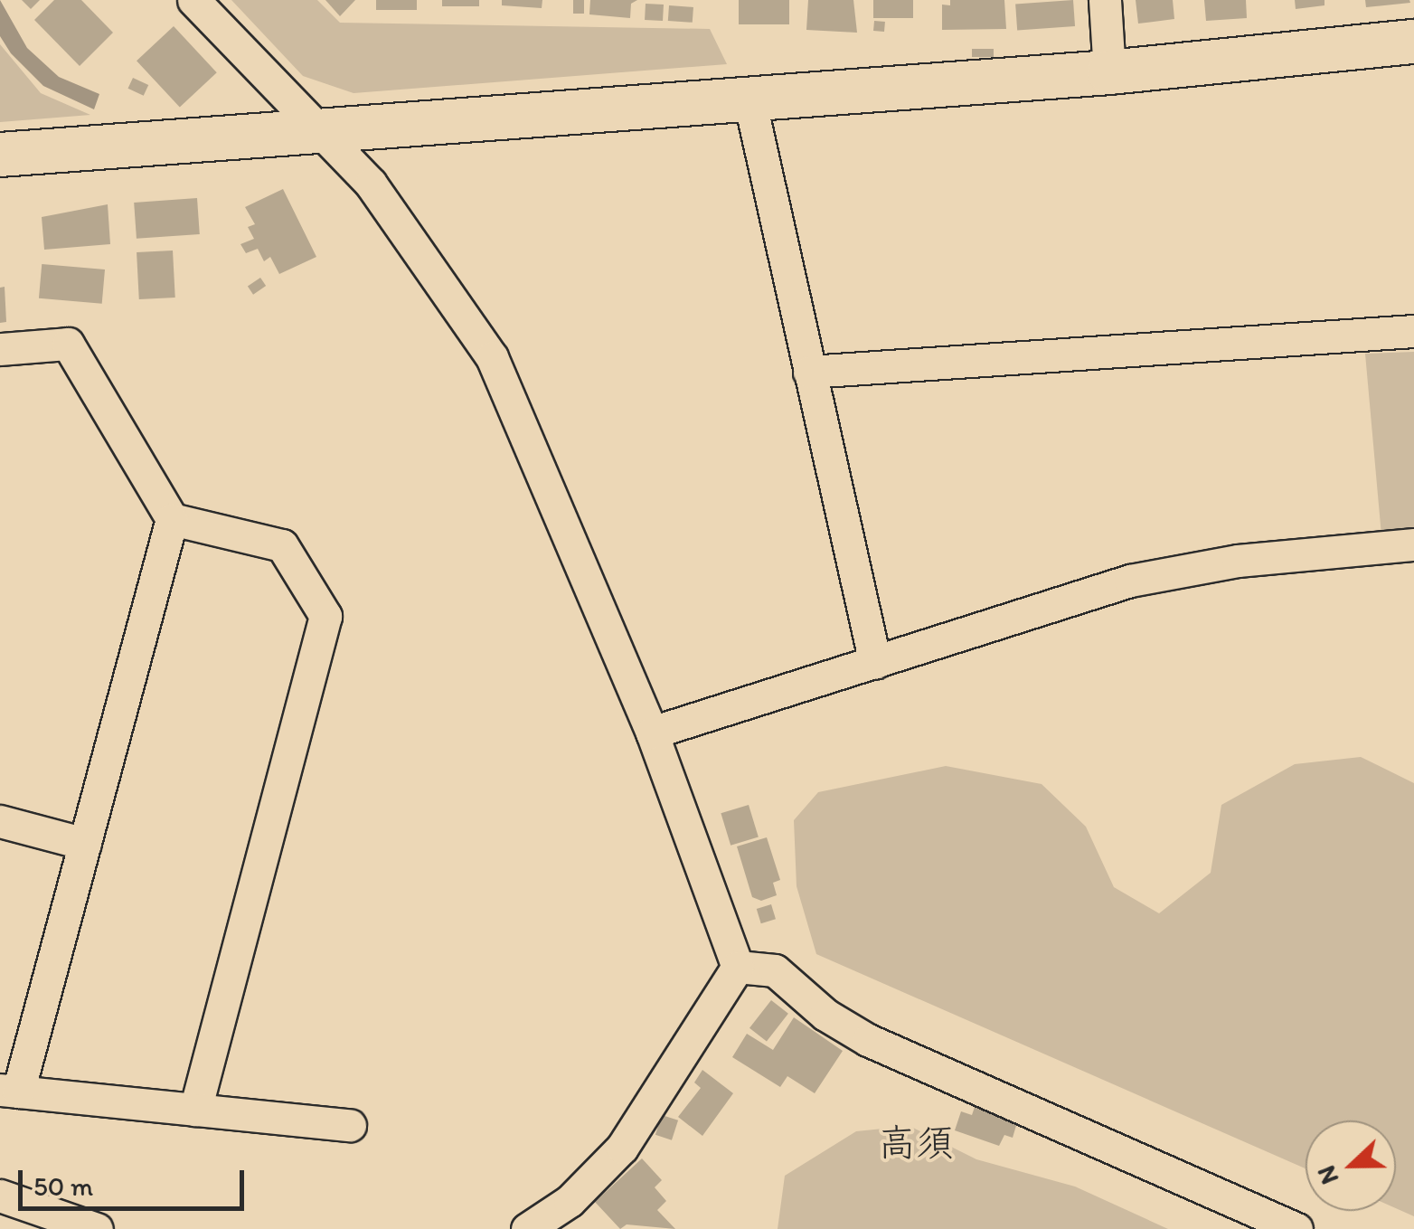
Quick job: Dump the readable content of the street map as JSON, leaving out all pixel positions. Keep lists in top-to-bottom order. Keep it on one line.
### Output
{"districts":["高須"],"scale_bar":"50 m","north":"left"}
